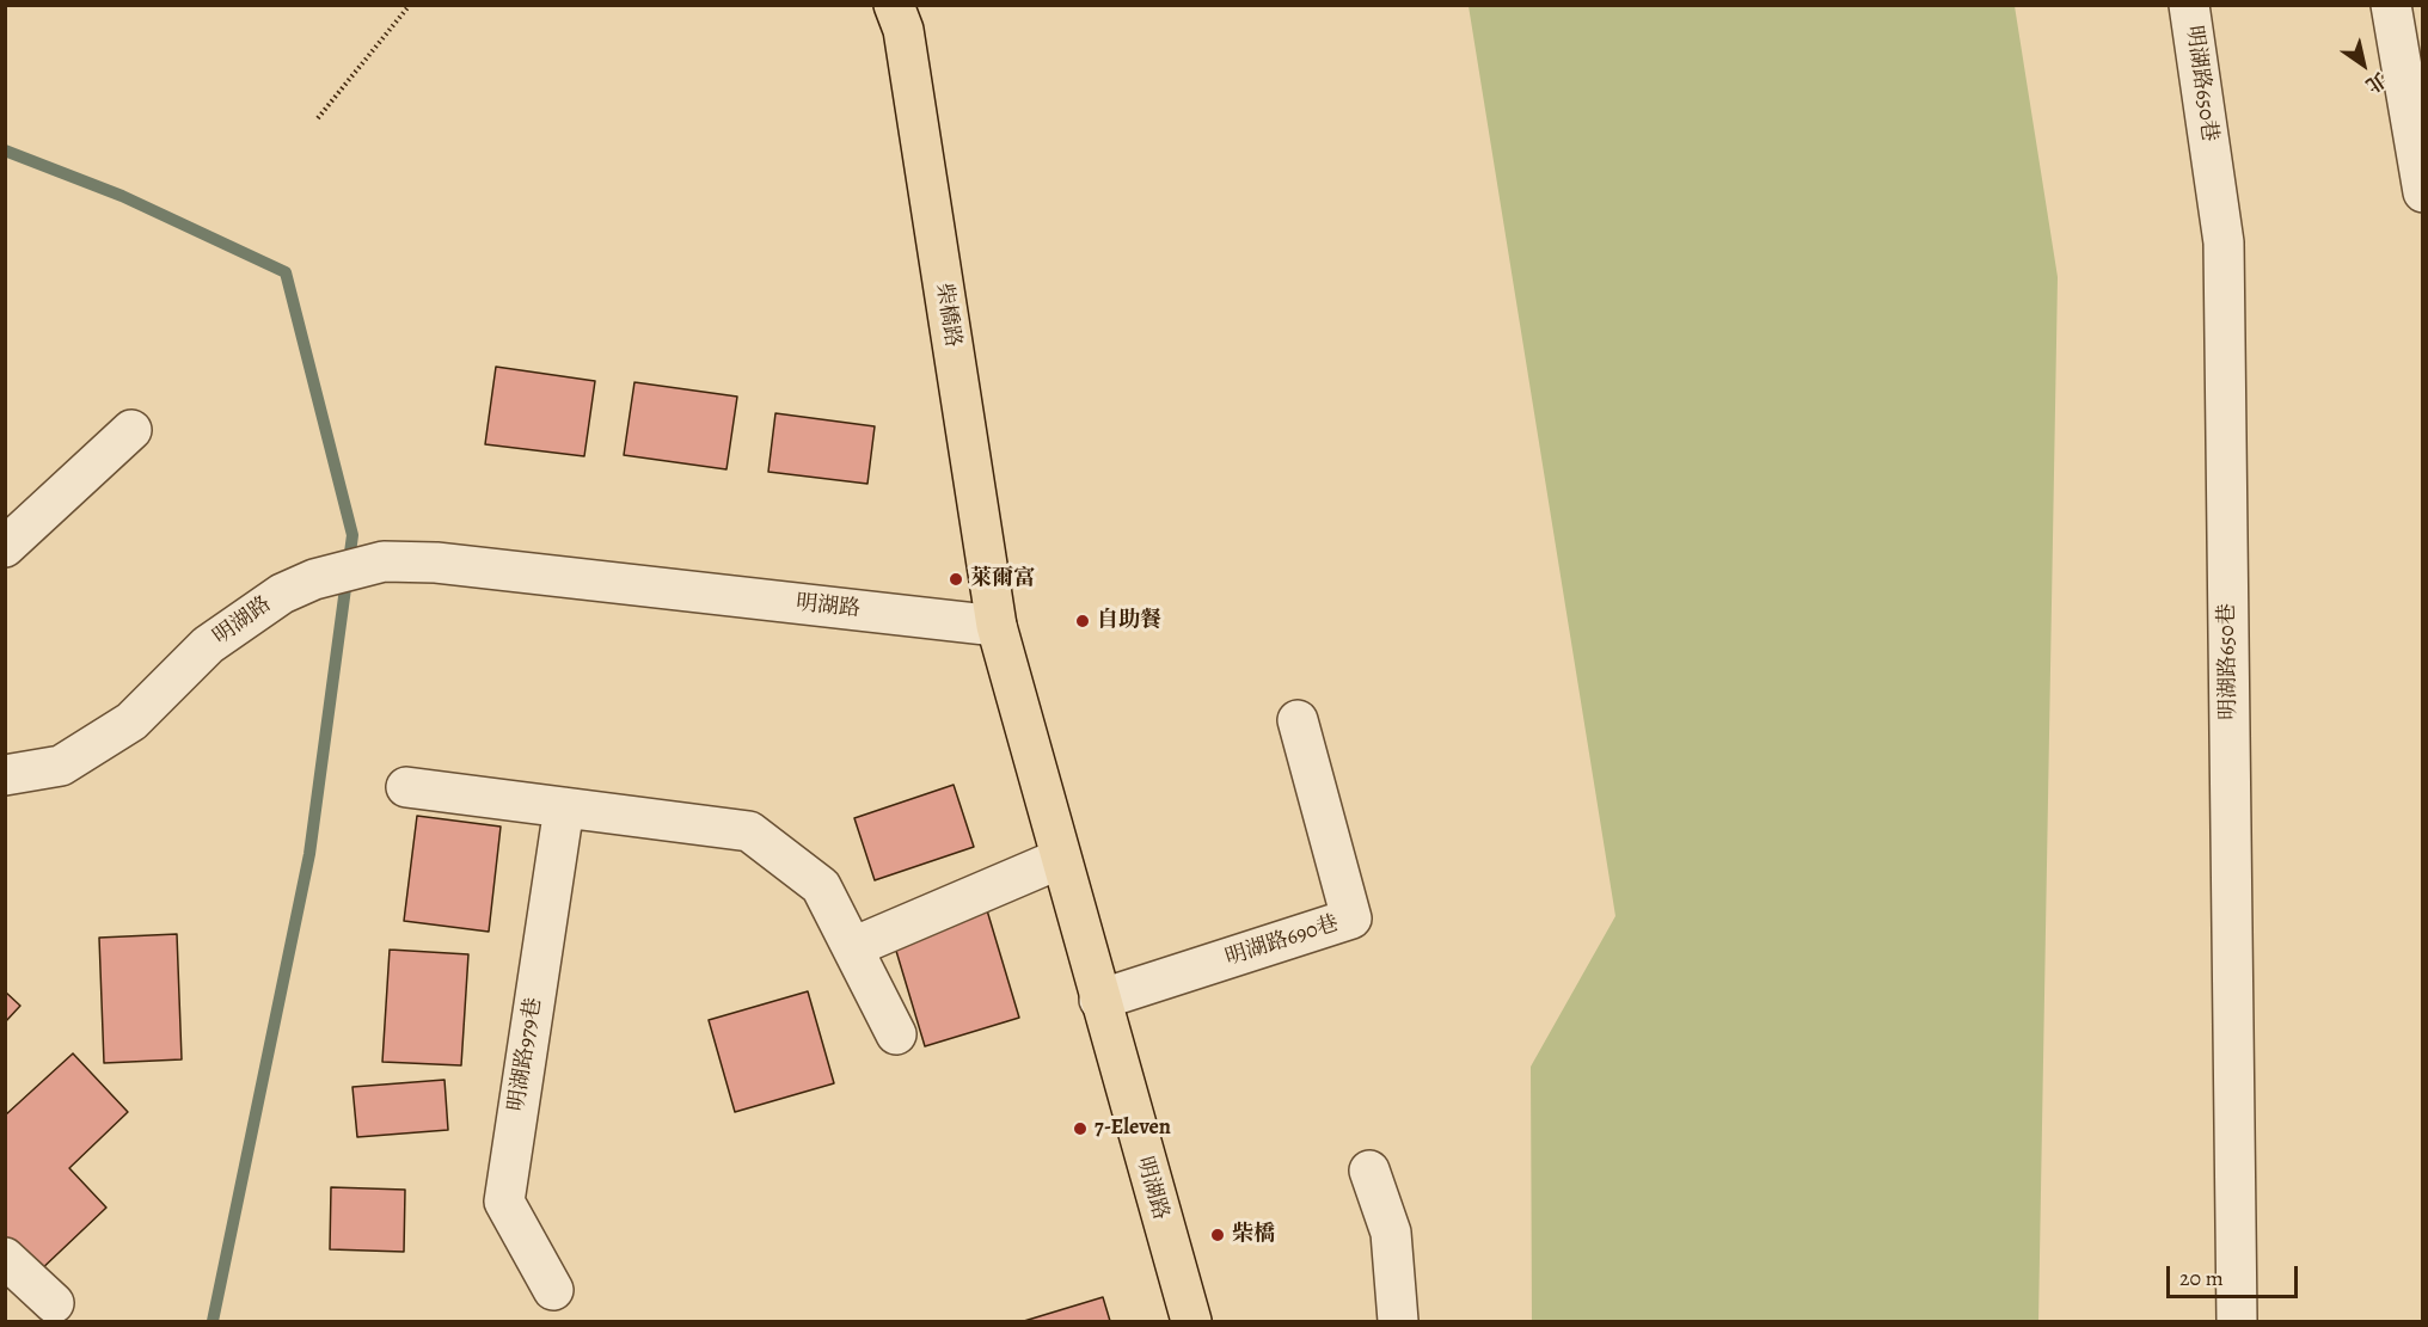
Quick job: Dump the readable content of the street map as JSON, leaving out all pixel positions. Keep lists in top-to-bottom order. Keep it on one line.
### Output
{"streets":{"main road":["柴橋路","明湖路"],"street":["明湖路650巷","明湖路690巷","明湖路979巷"]},"crossings":[["柴橋路","明湖路"],["明湖路","明湖路690巷"]],"places":["萊爾富","自助餐","7-Eleven","柴橋"],"scale_bar":"20 m","north":"bottom right"}
